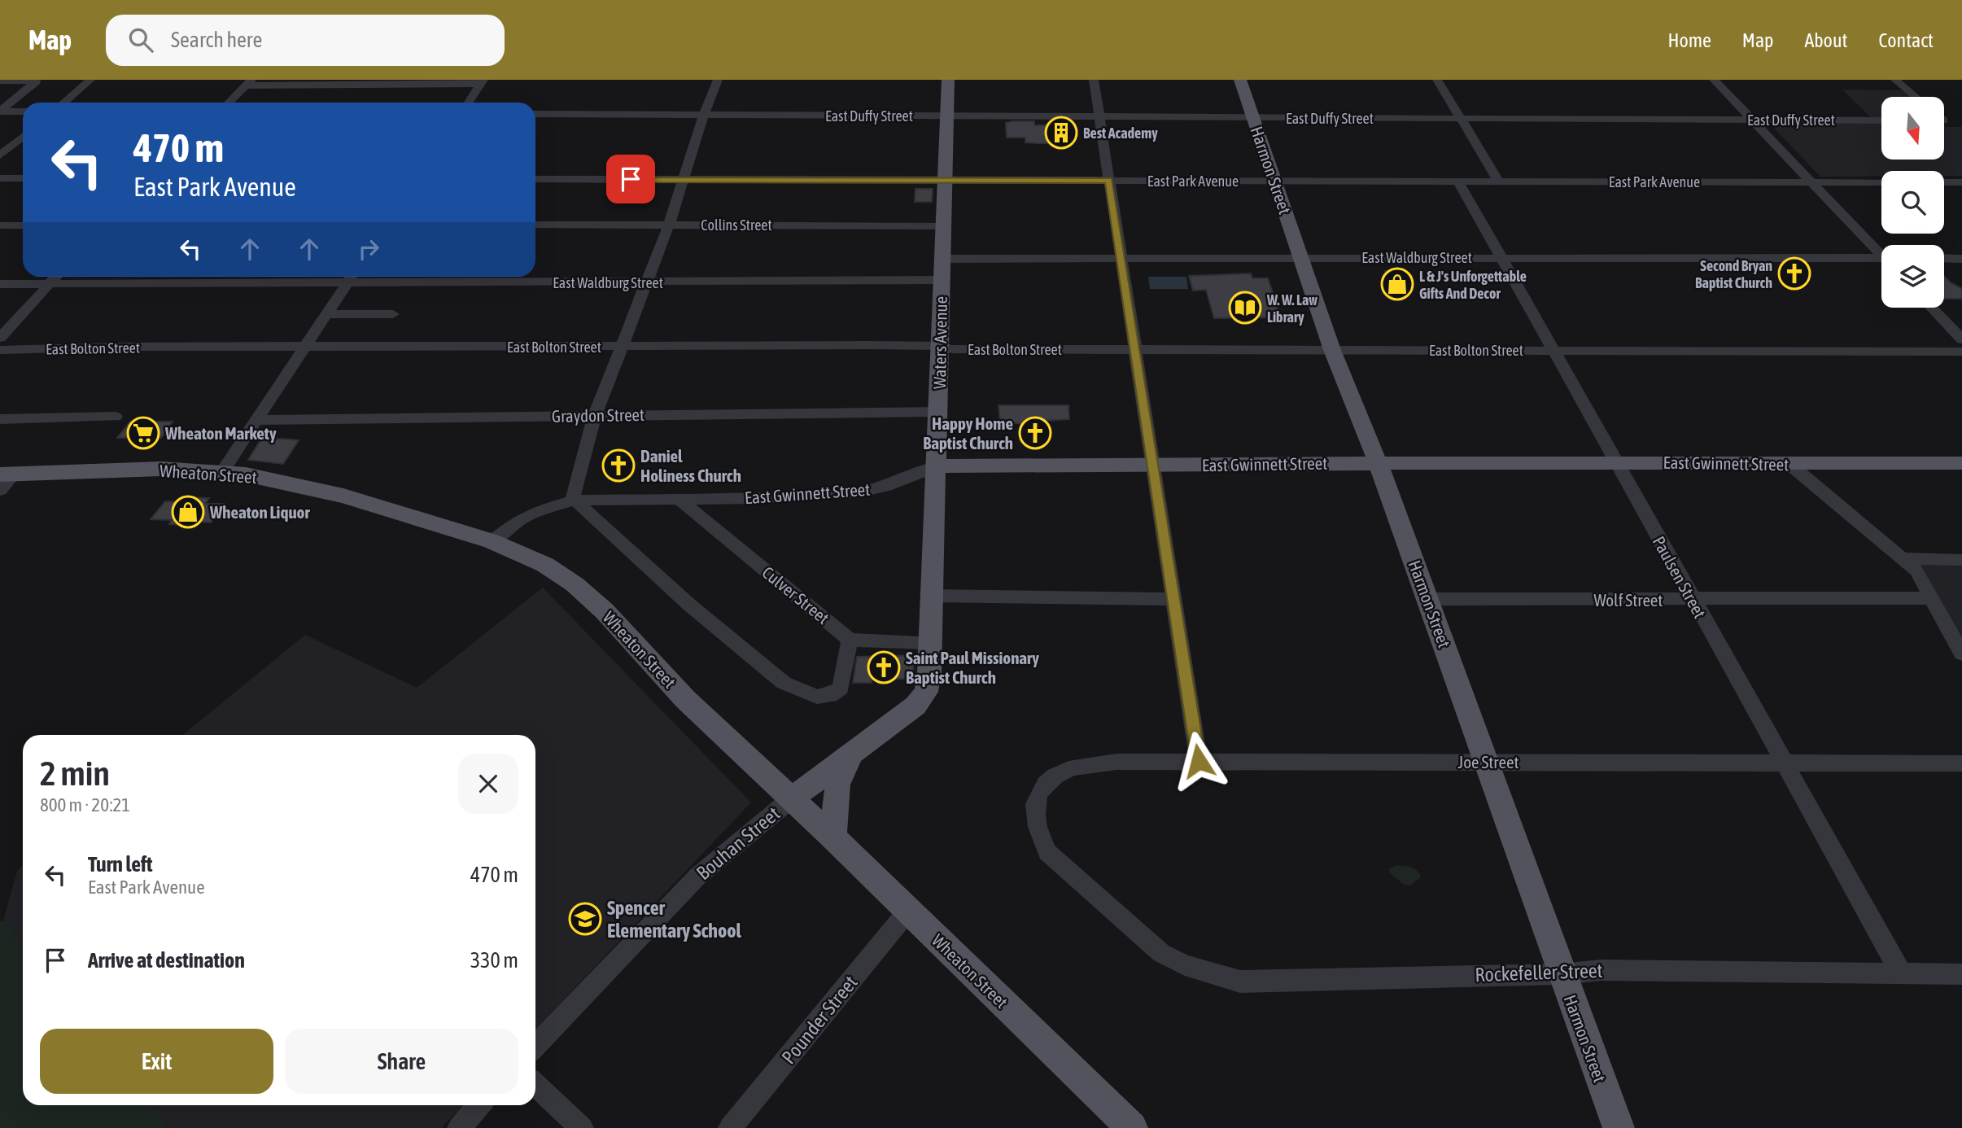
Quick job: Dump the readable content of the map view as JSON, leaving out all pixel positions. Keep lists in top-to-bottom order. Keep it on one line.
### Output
{"streets":{"main road":["Harmon Street","Waters Avenue","East Gwinnett Street","Wheaton Street","Bouhan Street"],"street":["East Duffy Street","East Park Avenue","Collins Street","East Waldburg Street","East Bolton Street","Graydon Street","Paulsen Street","Culver Street","Wolf Street","Joe Street","Rockefeller Street","Pounder Street"]},"crossings":[["East Duffy Street","Harmon Street"],["East Duffy Street","Waters Avenue"],["Harmon Street","East Park Avenue"],["Harmon Street","East Waldburg Street"],["Harmon Street","East Bolton Street"],["Harmon Street","East Gwinnett Street"],["Harmon Street","Wolf Street"],["Harmon Street","Joe Street"],["Harmon Street","Rockefeller Street"],["East Park Avenue","Waters Avenue"],["East Park Avenue","Paulsen Street"],["Collins Street","Waters Avenue"],["East Waldburg Street","Waters Avenue"],["East Waldburg Street","Paulsen Street"],["Waters Avenue","East Bolton Street"],["Waters Avenue","Graydon Street"],["Waters Avenue","East Gwinnett Street"],["Waters Avenue","Bouhan Street"],["East Bolton Street","Paulsen Street"],["East Gwinnett Street","Wheaton Street"],["East Gwinnett Street","Paulsen Street"],["East Gwinnett Street","Culver Street"],["Wheaton Street","Bouhan Street"],["Wheaton Street","Pounder Street"],["Paulsen Street","Wolf Street"],["Paulsen Street","Joe Street"],["Paulsen Street","Rockefeller Street"],["Joe Street","Rockefeller Street"]],"places":{"building":["Best Academy"],"church":["Second Bryan Baptist Church","Happy Home Baptist Church","Daniel Holiness Church","Saint Paul Missionary Baptist Church"],"shop":["L & J's Unforgettable Gifts And Decor","Wheaton Liquor"],"library":["W. W. Law Library"],"supermarket":["Wheaton Markety"],"school or university":["Spencer Elementary School"]},"north":"bottom","page":{"header":"Map","search":"Search here","nav":["Home","Map","About","Contact"],"turn":["470 m","East Park Avenue"],"heading":["2 min","800 m · 20:21"],"list":[{"name":"Turn left","note":"East Park Avenue","value":"470 m"},{"name":"Arrive at destination","value":"330 m"}],"buttons":["Exit","Share"]}}
